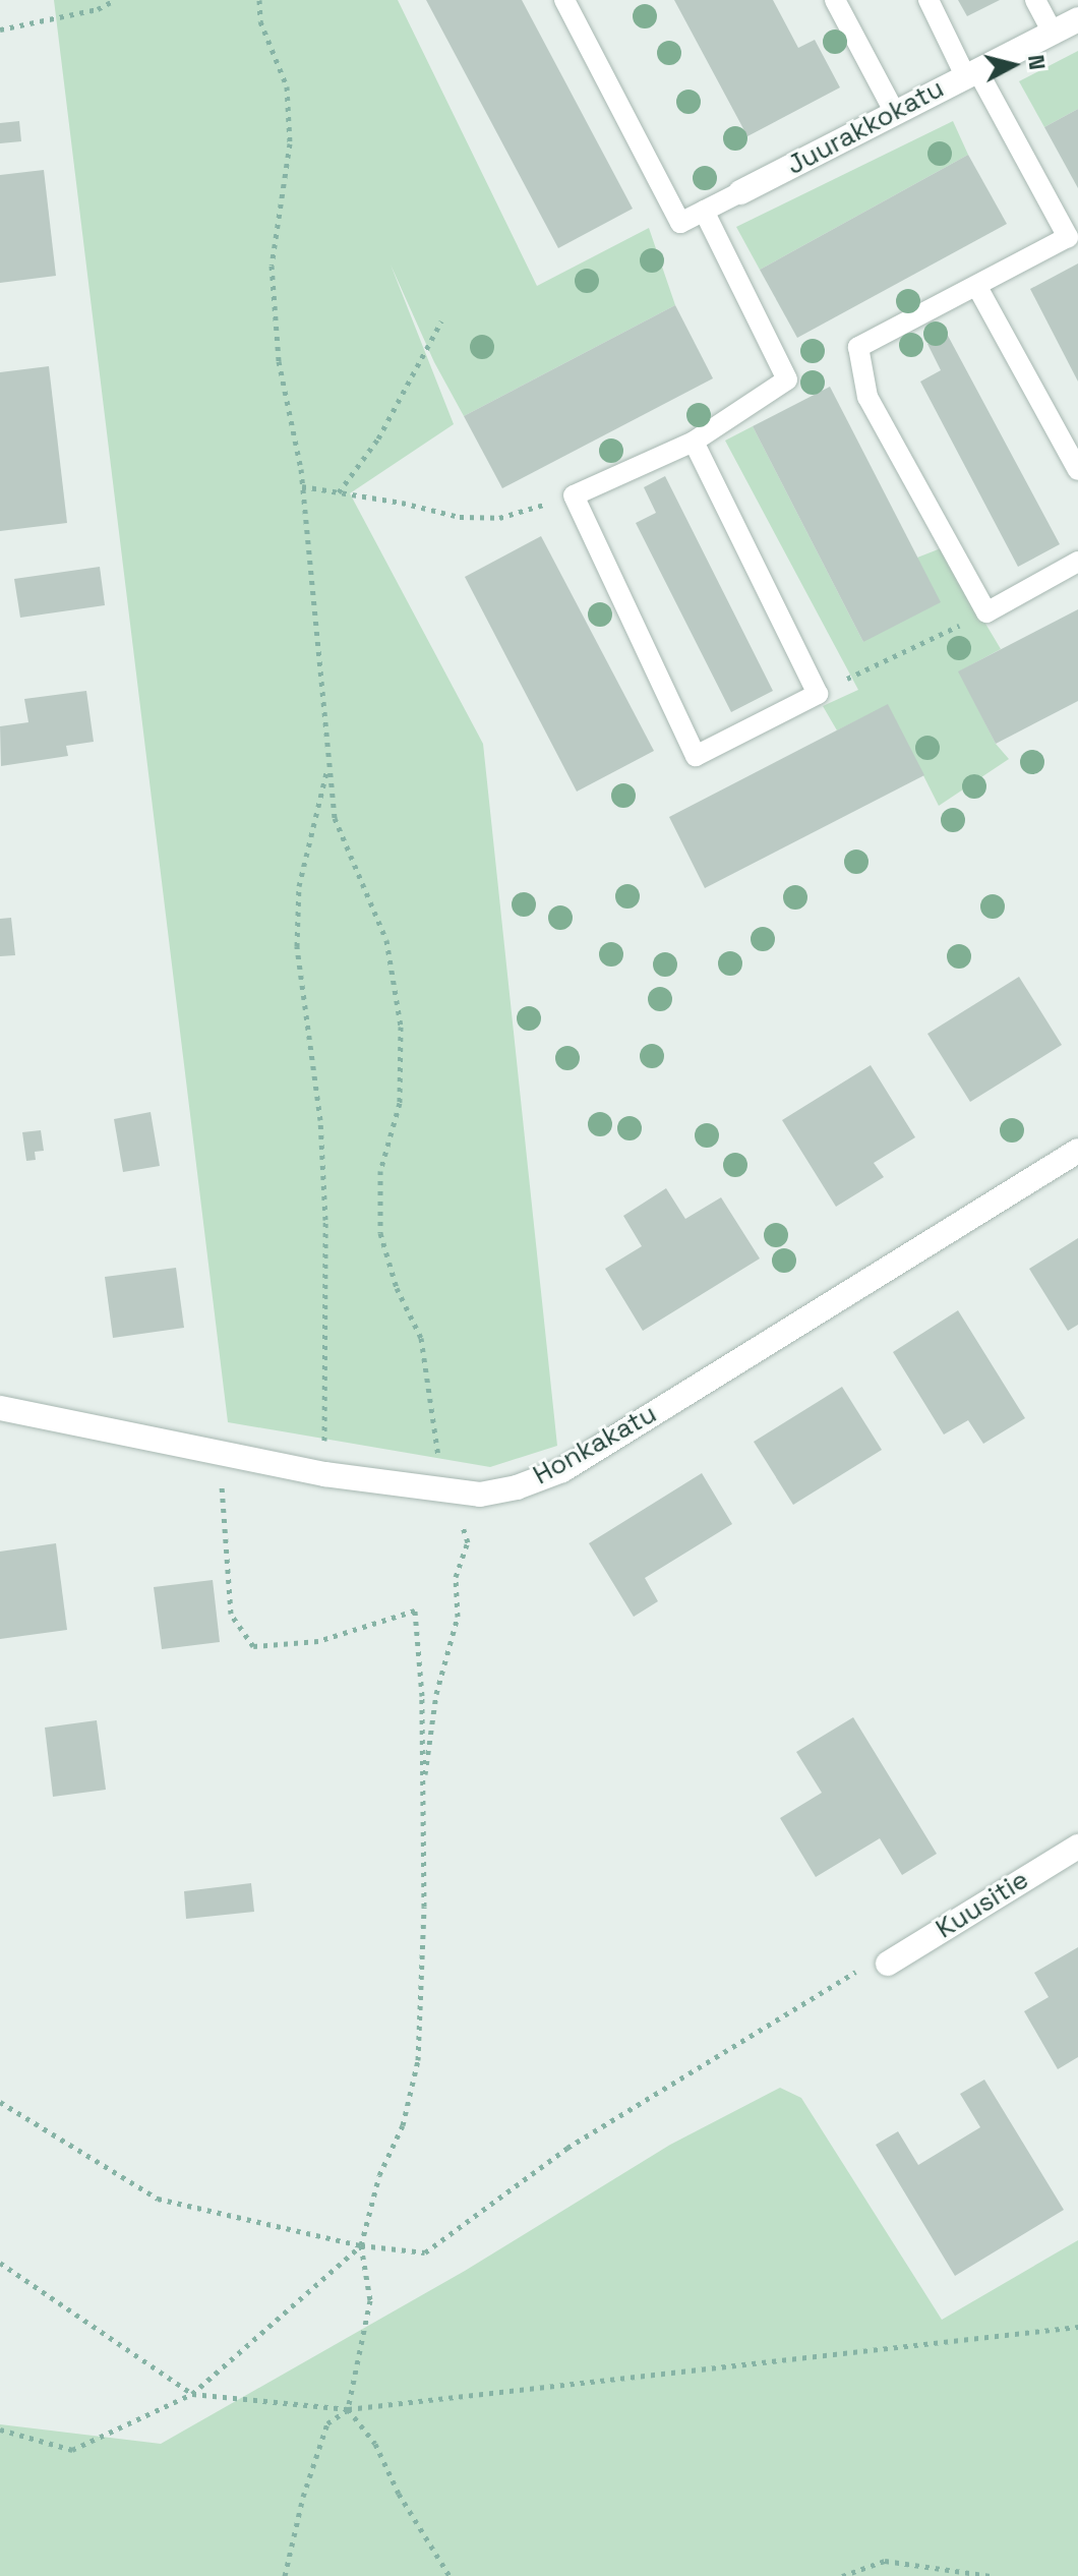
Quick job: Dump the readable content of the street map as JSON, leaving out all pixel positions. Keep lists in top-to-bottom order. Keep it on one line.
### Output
{"streets":{"street":["Juurakkokatu","Honkakatu","Kuusitie"]},"north":"right"}
